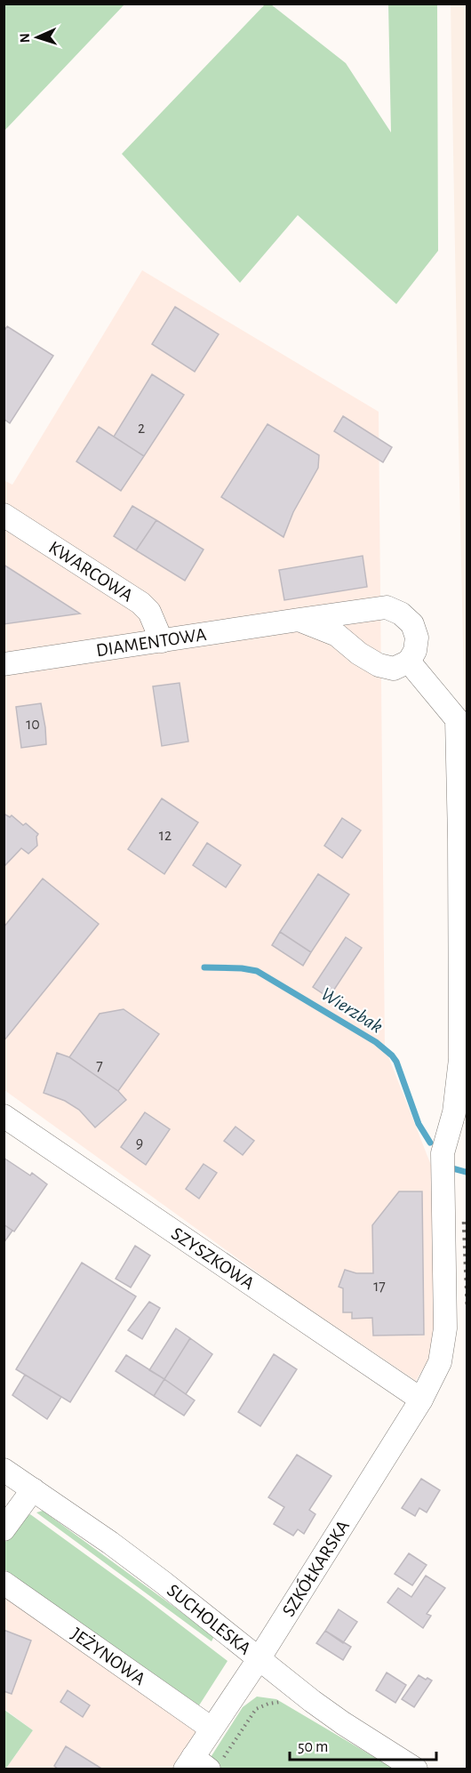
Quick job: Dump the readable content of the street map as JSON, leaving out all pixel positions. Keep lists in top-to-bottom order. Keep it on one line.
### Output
{"streets":{"street":["KWARCOWA","DIAMENTOWA","SZYSZKOWA","SZKÓŁKARSKA","SUCHOLESKA","JEŻYNOWA"]},"crossings":[["KWARCOWA","DIAMENTOWA"],["DIAMENTOWA","SZKÓŁKARSKA"],["SZYSZKOWA","SZKÓŁKARSKA"],["SZKÓŁKARSKA","SUCHOLESKA"],["SZKÓŁKARSKA","JEŻYNOWA"]],"water":["Wierzbak"],"house_numbers":["2","10","12","7","9","17"],"scale_bar":"50 m","north":"left"}
